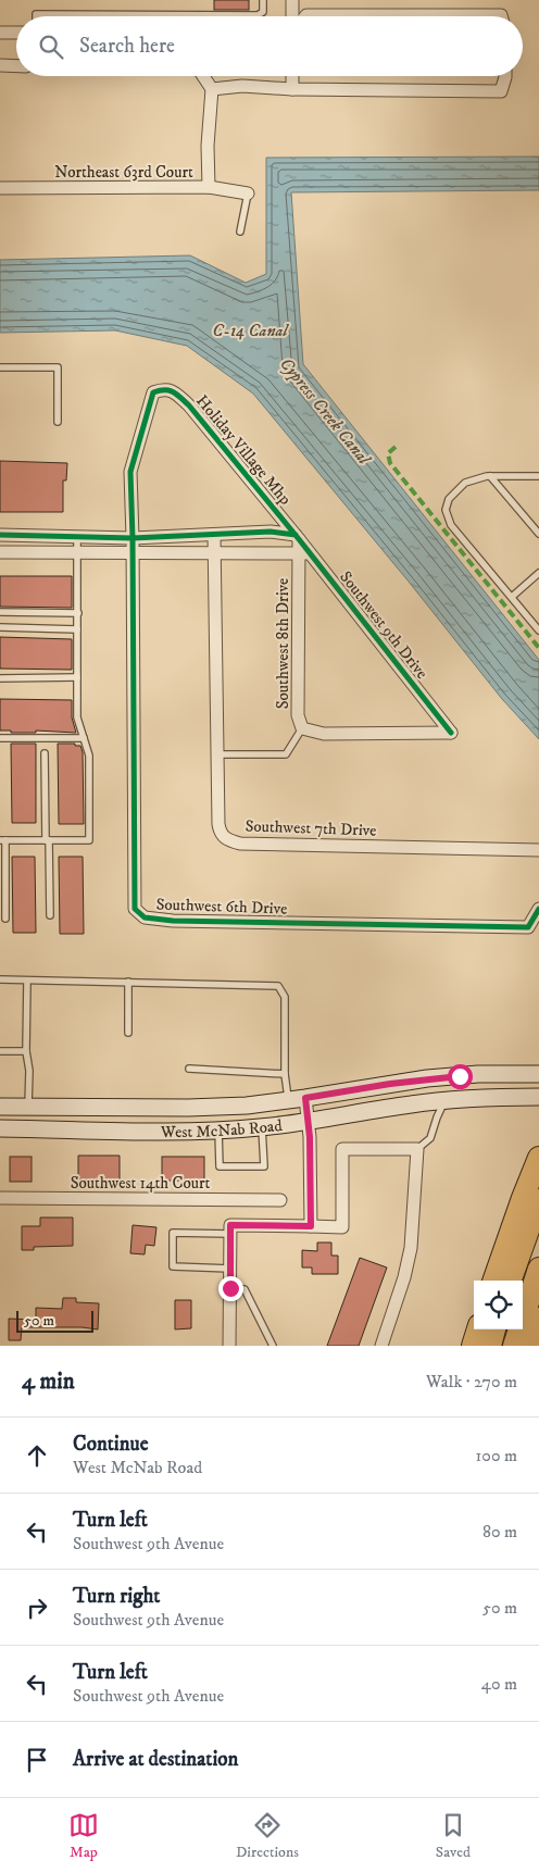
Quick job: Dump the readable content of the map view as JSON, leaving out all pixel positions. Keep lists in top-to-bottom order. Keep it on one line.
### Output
{"streets":{"main road":["West McNab Road"],"street":["Northeast 63rd Court","Holiday Village Mhp","Southwest 9th Drive","Southwest 8th Drive","Southwest 7th Drive","Southwest 6th Drive","Southwest 14th Court"]},"crossings":[["Holiday Village Mhp","Southwest 9th Drive"],["Holiday Village Mhp","Southwest 7th Drive"],["Holiday Village Mhp","Southwest 6th Drive"],["Southwest 9th Drive","Southwest 8th Drive"]],"water":["C-14 Canal","Cypress Creek Canal"],"scale_bar":"50 m","page":{"search":"Search here","scale":"50 m","heading":["4 min","Walk · 270 m"],"list":[["Continue","West McNab Road","100 m"],["Turn left","Southwest 9th Avenue","80 m"],["Turn right","Southwest 9th Avenue","50 m"],["Turn left","Southwest 9th Avenue","40 m"],"Arrive at destination"],"nav":["Map","Directions","Saved"]}}
